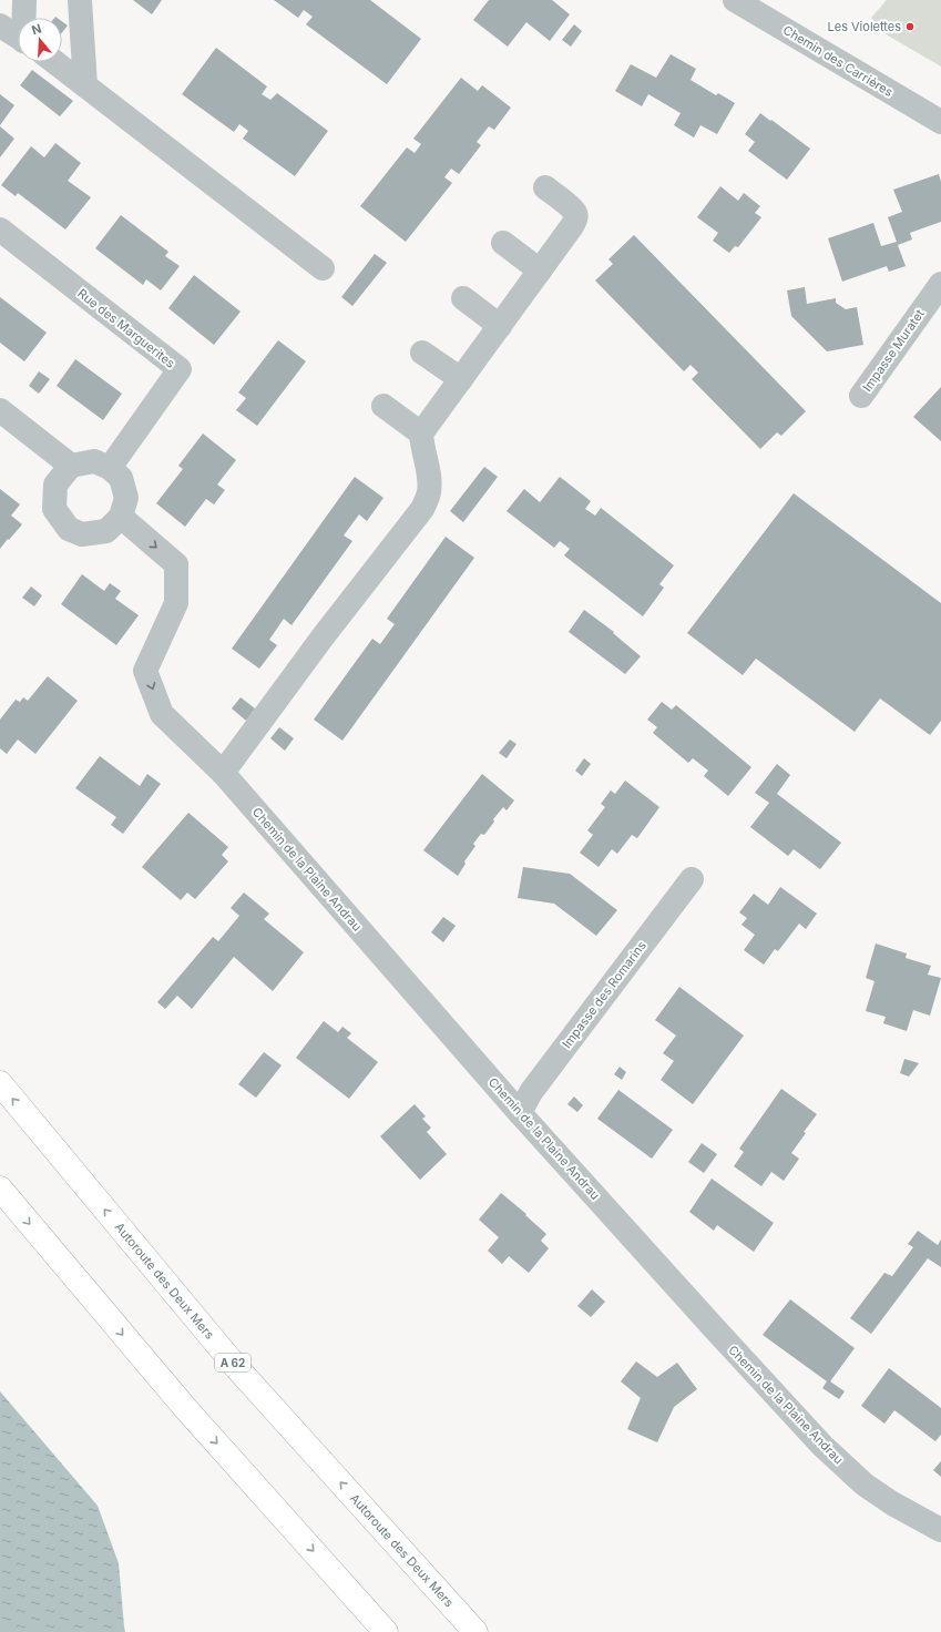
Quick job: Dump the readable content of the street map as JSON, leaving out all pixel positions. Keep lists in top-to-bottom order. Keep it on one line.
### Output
{"streets":{"highway":["Autoroute des Deux Mers","A 62"],"street":["Chemin des Carrières","Rue des Marguerites","Impasse Muratet","Chemin de la Plaine Andrau","Impasse des Romarins"]},"crossings":[["Chemin de la Plaine Andrau","Impasse des Romarins"]],"places":["Les Violettes"],"north":"top"}
